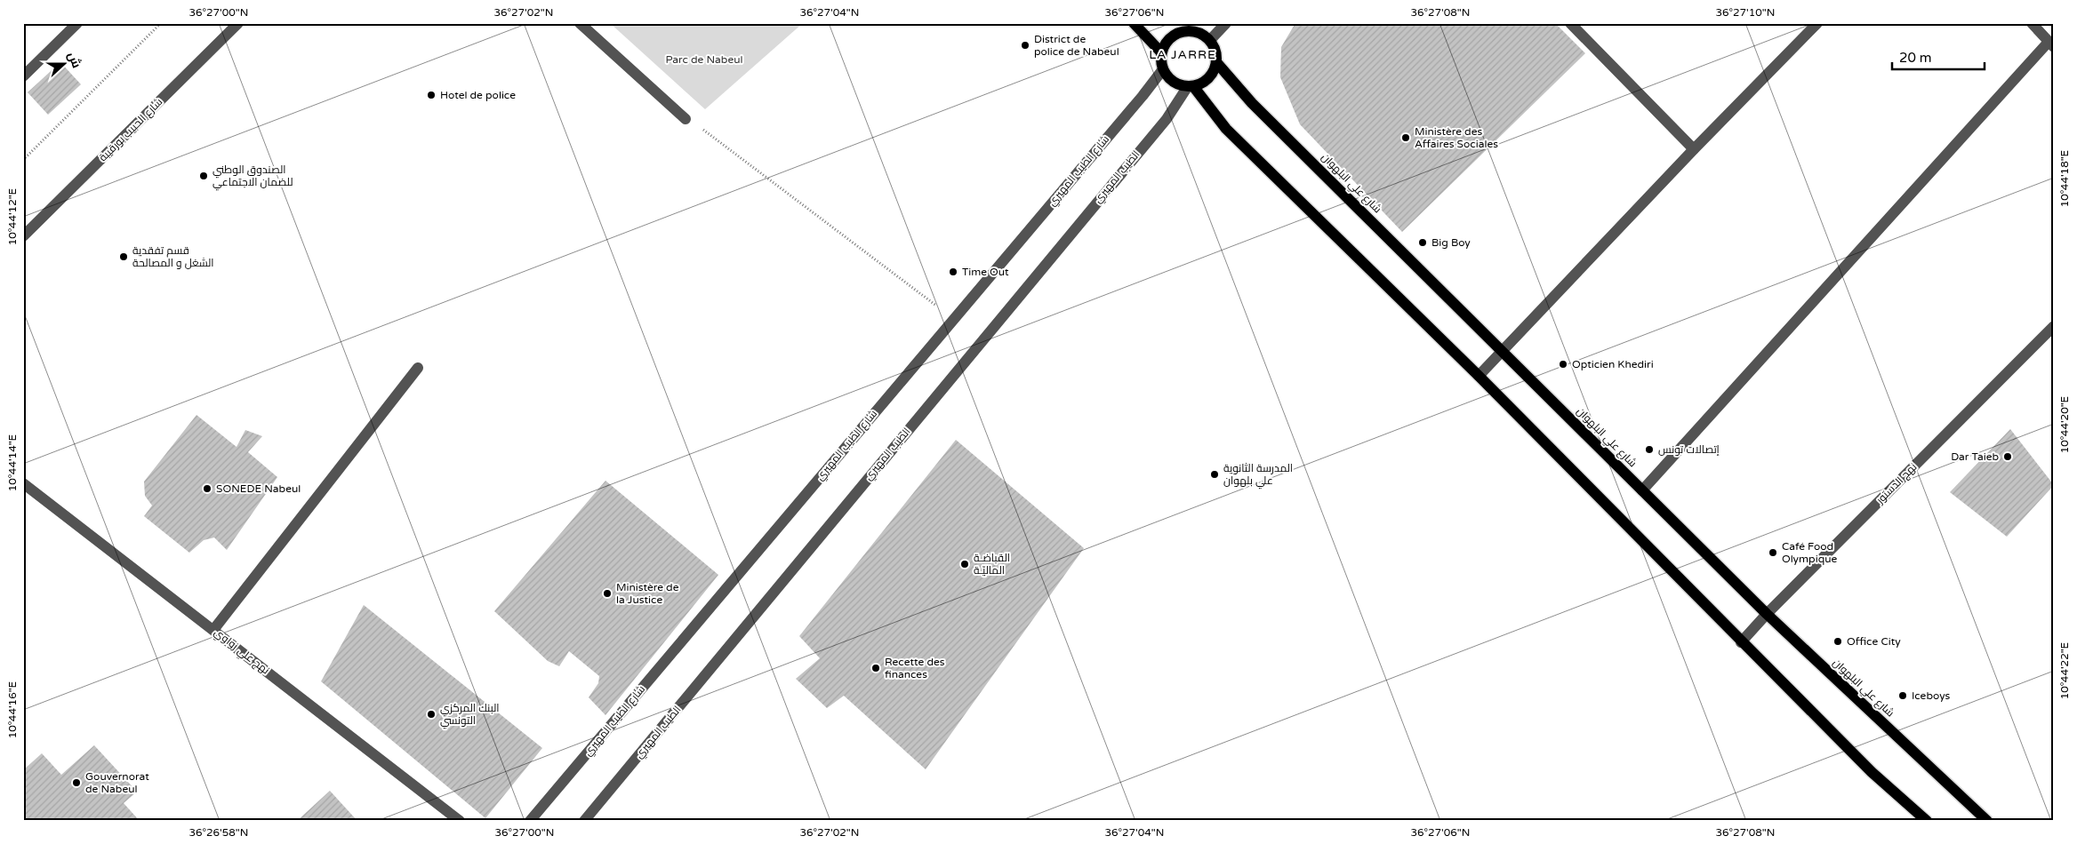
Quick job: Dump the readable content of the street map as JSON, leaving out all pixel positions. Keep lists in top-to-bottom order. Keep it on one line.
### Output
{"streets":{"main road":["شارع علي البلهوان"],"street":["شارع الحبيب بورقيبة","شارع الطيب المهيري","الطيب المهيري","نهج الدستور","نهج علي زواوي"]},"crossings":[["شارع الطيب المهيري","الطيب المهيري"],["شارع الطيب المهيري","شارع علي البلهوان"],["الطيب المهيري","شارع علي البلهوان"],["شارع علي البلهوان","نهج الدستور"]],"districts":["LA JARRE"],"parks":["Parc de Nabeul"],"places":["District de police de Nabeul","Hotel de police","Ministère des Affaires Sociales","الصندوق الوطني للضمان الاجتماعي","Big Boy","قسم تفقدية الشغل و المصالحة","Time Out","Opticien Khediri","إتصالات تونس","Dar Taieb","المدرسة الثانوية علي بلهوان","SONEDE Nabeul","Café Food Olympique","القباضـة الماليّـة","Ministère de la Justice","Office City","Recette des finances","Iceboys","البنك المركزي التونسي","Gouvernorat de Nabeul"],"scale_bar":"20 m","north":"right","coordinates":["36°27'00\"N","36°27'02\"N","36°27'04\"N","36°27'06\"N","36°27'08\"N","36°27'10\"N","10°44'18\"E","10°44'12\"E","10°44'20\"E","10°44'14\"E","10°44'22\"E","10°44'16\"E","36°26'58\"N"]}
